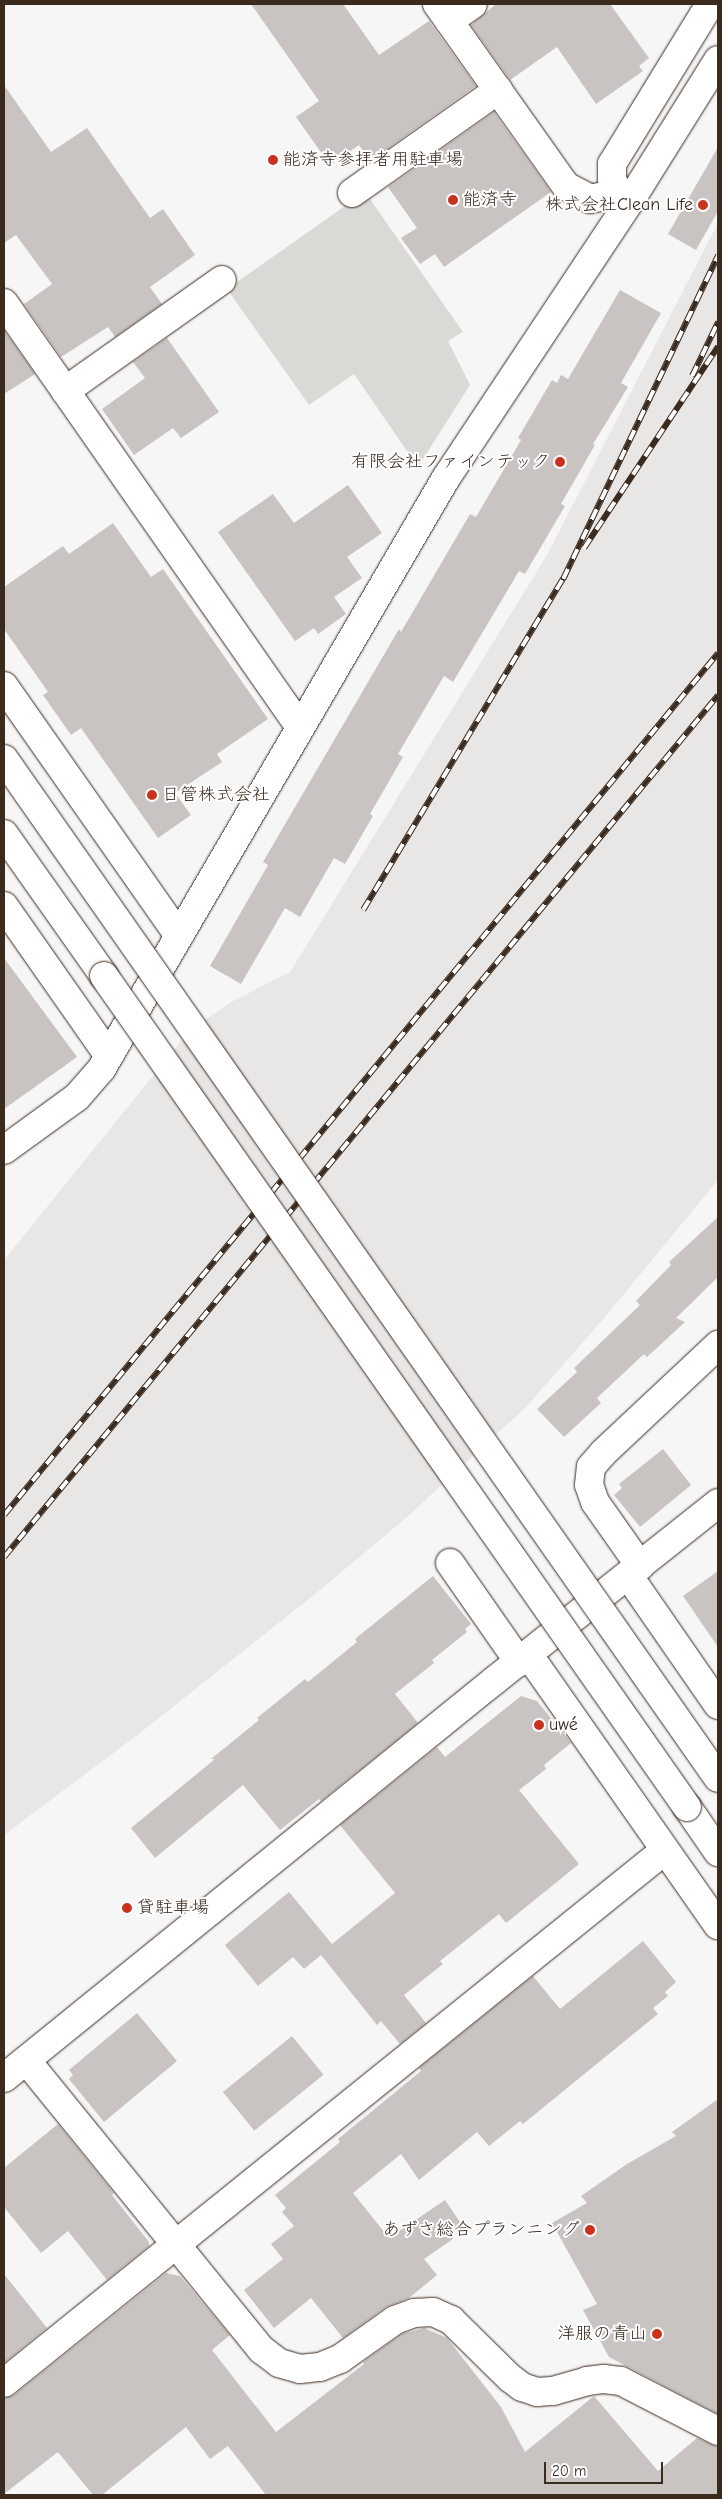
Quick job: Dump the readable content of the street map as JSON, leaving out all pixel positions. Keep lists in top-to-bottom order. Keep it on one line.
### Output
{"places":["能済寺参拝者用駐車場","能済寺","株式会社Clean Life","有限会社ファインテック","日管株式会社","uwé","貸駐車場","あずさ総合プランニング","洋服の青山"],"scale_bar":"20 m"}
